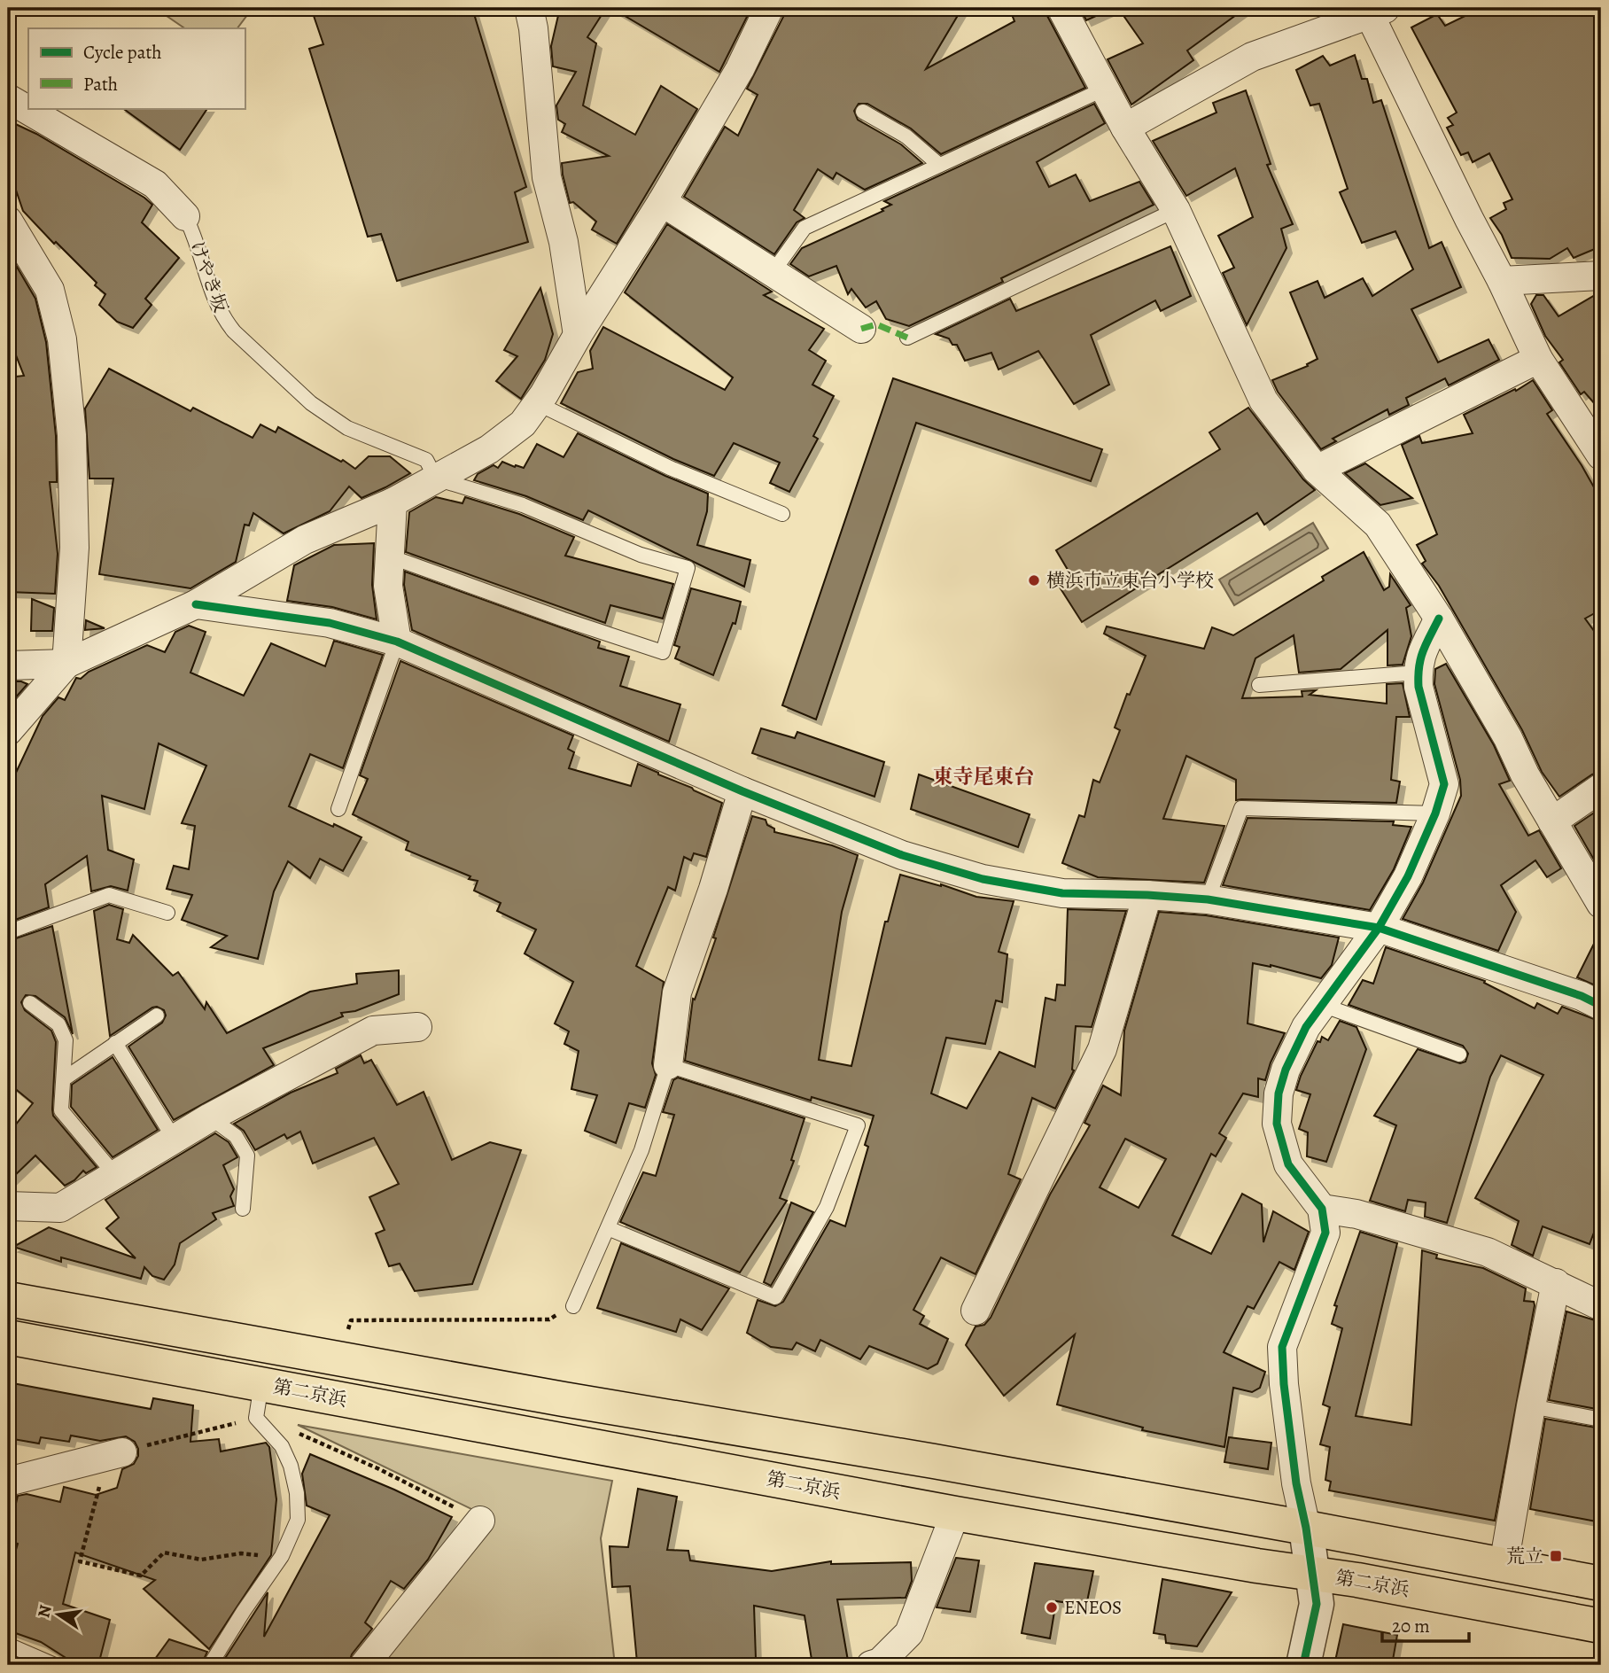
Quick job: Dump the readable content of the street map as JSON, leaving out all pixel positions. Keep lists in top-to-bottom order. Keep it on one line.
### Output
{"streets":{"highway":["第二京浜"],"street":["けやき坂"]},"districts":["東寺尾東台"],"places":{"other":["横浜市立東台小学校","ENEOS"],"transit":["荒立"]},"legend":["Cycle path","Path"],"scale_bar":"20 m","north":"left"}
